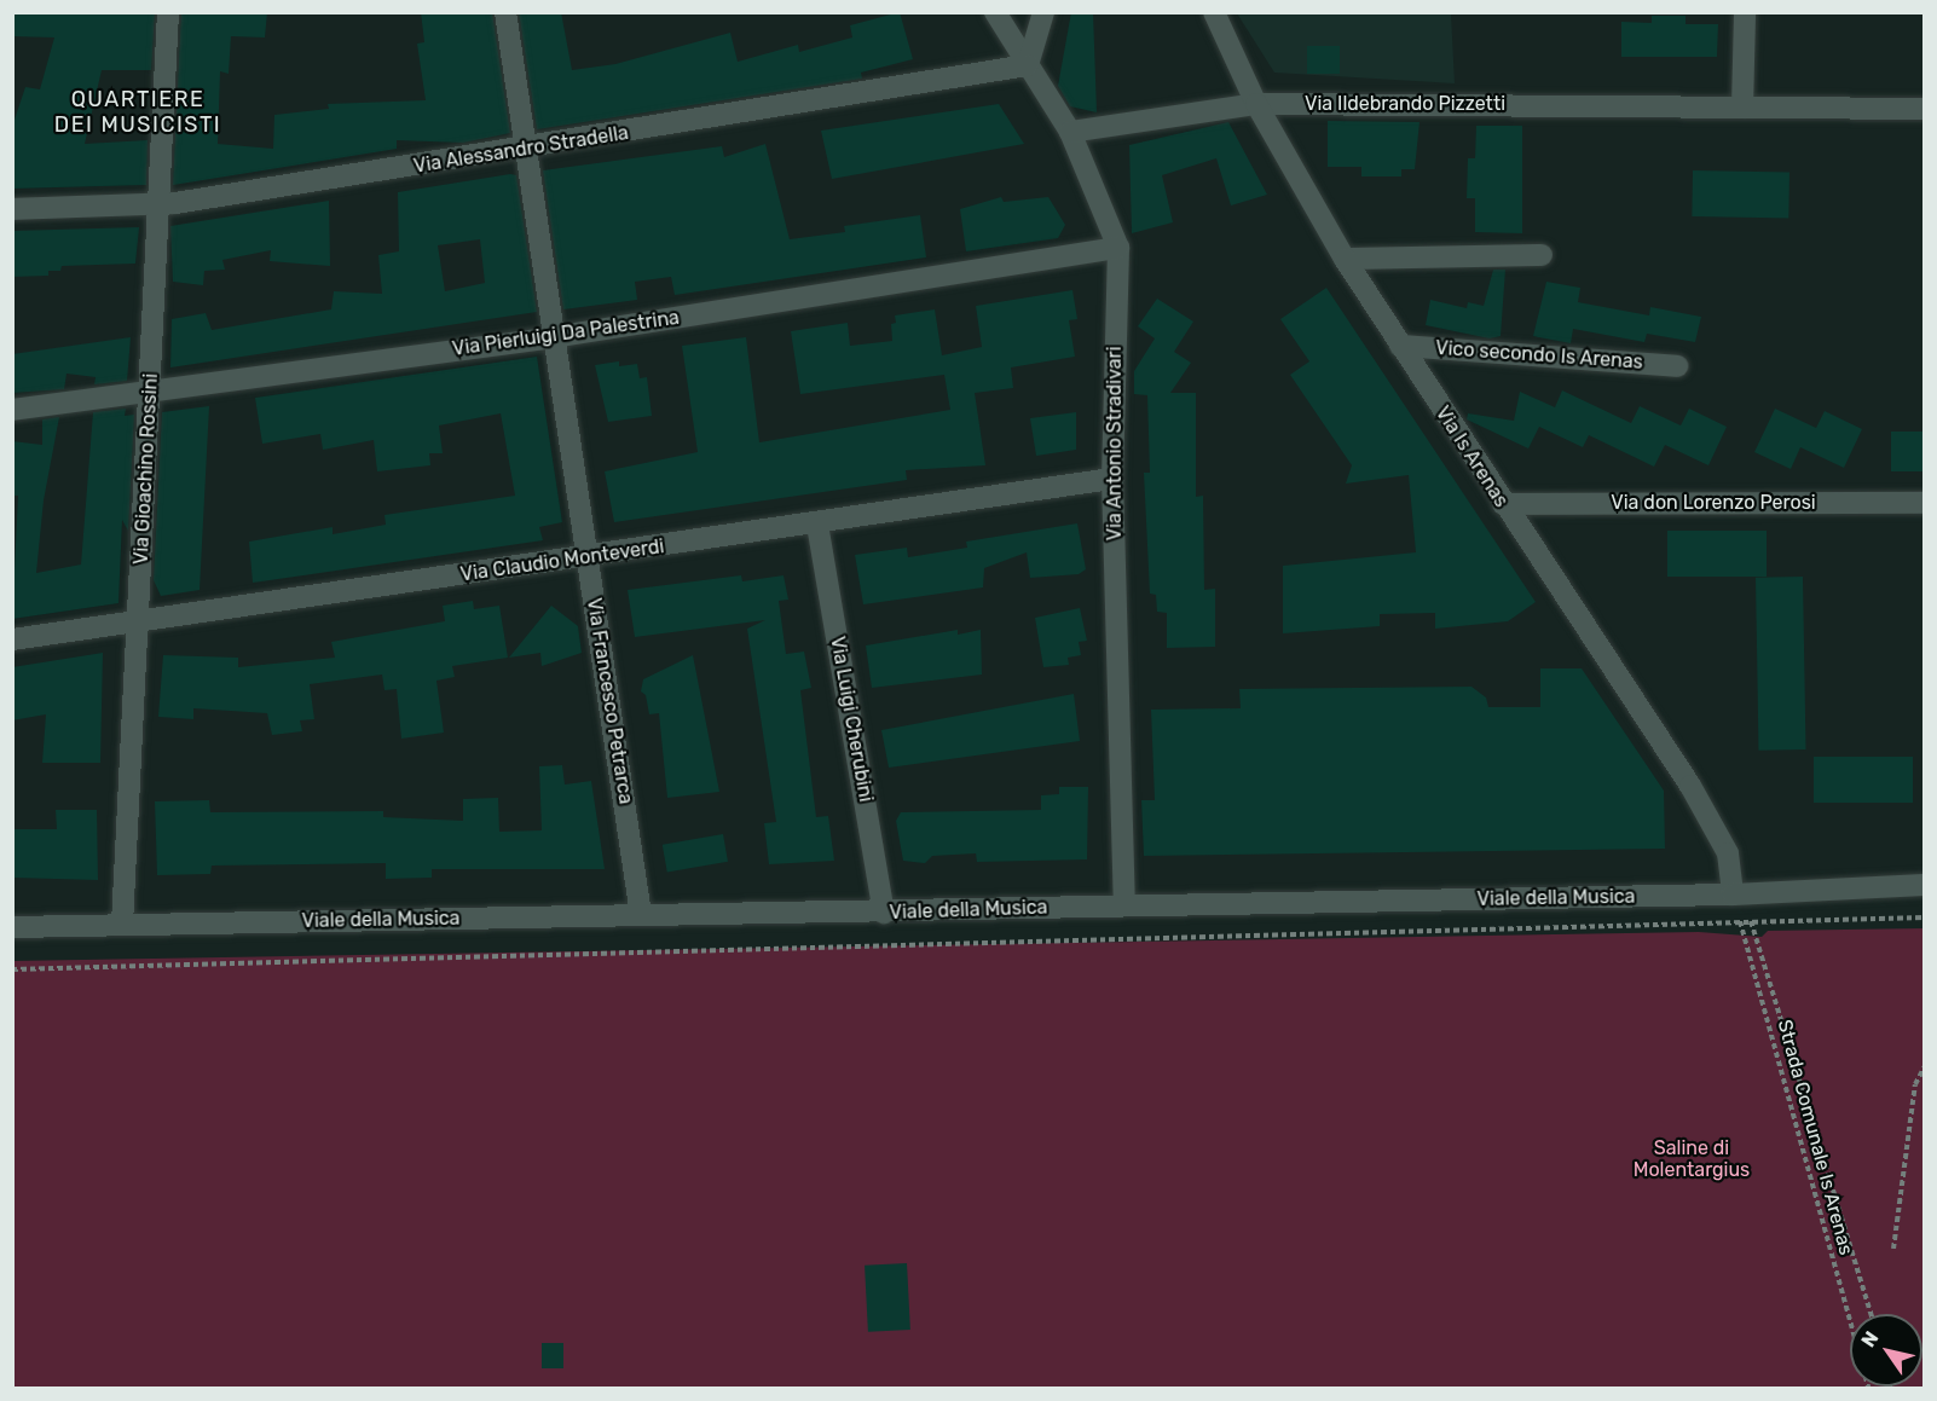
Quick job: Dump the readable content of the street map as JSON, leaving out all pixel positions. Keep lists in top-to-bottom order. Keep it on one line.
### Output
{"streets":{"street":["Via Ildebrando Pizzetti","Via Alessandro Stradella","Via Pierluigi Da Palestrina","Vico secondo Is Arenas","Via Antonio Stradivari","Via Is Arenas","Via Gioachino Rossini","Via don Lorenzo Perosi","Via Claudio Monteverdi","Via Francesco Petrarca","Via Luigi Cherubini","Viale della Musica"],"path":["Strada Comunale Is Arenas"]},"crossings":[["Via Ildebrando Pizzetti","Via Antonio Stradivari"],["Via Ildebrando Pizzetti","Via Is Arenas"],["Via Alessandro Stradella","Via Antonio Stradivari"],["Via Alessandro Stradella","Via Gioachino Rossini"],["Via Alessandro Stradella","Via Francesco Petrarca"],["Via Pierluigi Da Palestrina","Via Antonio Stradivari"],["Via Pierluigi Da Palestrina","Via Gioachino Rossini"],["Via Pierluigi Da Palestrina","Via Francesco Petrarca"],["Vico secondo Is Arenas","Via Is Arenas"],["Via Antonio Stradivari","Via Claudio Monteverdi"],["Via Antonio Stradivari","Viale della Musica"],["Via Is Arenas","Via don Lorenzo Perosi"],["Via Is Arenas","Viale della Musica"],["Via Is Arenas","Strada Comunale Is Arenas"],["Via Gioachino Rossini","Via Claudio Monteverdi"],["Via Gioachino Rossini","Viale della Musica"],["Via Claudio Monteverdi","Via Francesco Petrarca"],["Via Claudio Monteverdi","Via Luigi Cherubini"],["Via Francesco Petrarca","Viale della Musica"],["Via Luigi Cherubini","Viale della Musica"],["Viale della Musica","Strada Comunale Is Arenas"]],"districts":["QUARTIERE DEI MUSICISTI"],"parks":["Saline di Molentargius"],"north":"top left"}
